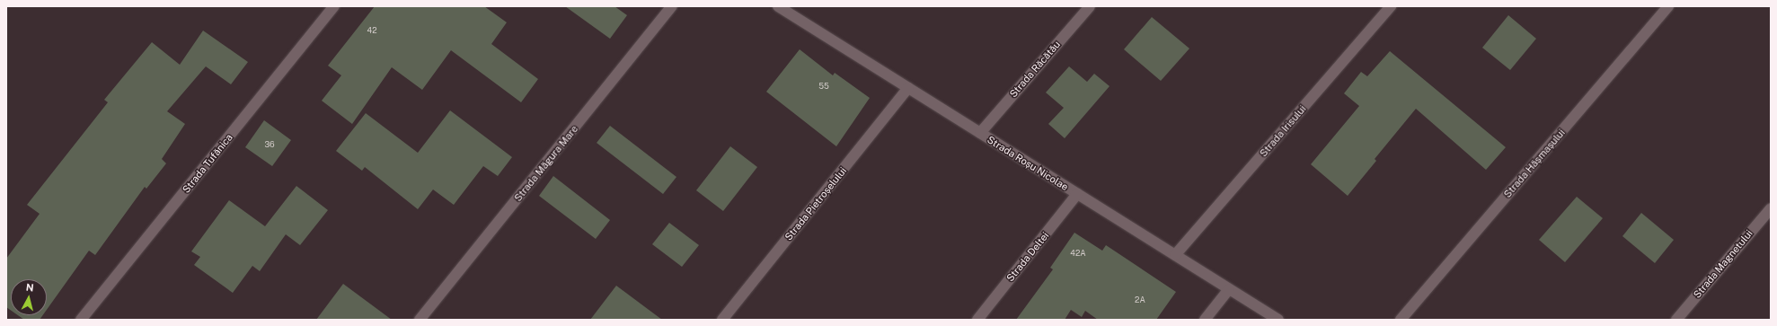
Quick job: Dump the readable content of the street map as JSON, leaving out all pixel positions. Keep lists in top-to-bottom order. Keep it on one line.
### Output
{"streets":{"street":["Strada Răcătău","Strada Irisului","Strada Tufănica","Strada Măgura Mare","Strada Roșu Nicolae","Strada Hășmașului","Strada Pietroșelului","Strada Deltei","Strada Magnetului"]},"crossings":[["Strada Răcătău","Strada Roșu Nicolae"],["Strada Irisului","Strada Roșu Nicolae"],["Strada Roșu Nicolae","Strada Pietroșelului"],["Strada Roșu Nicolae","Strada Deltei"]],"house_numbers":["42","55","36","42A","2A"],"north":"top"}
